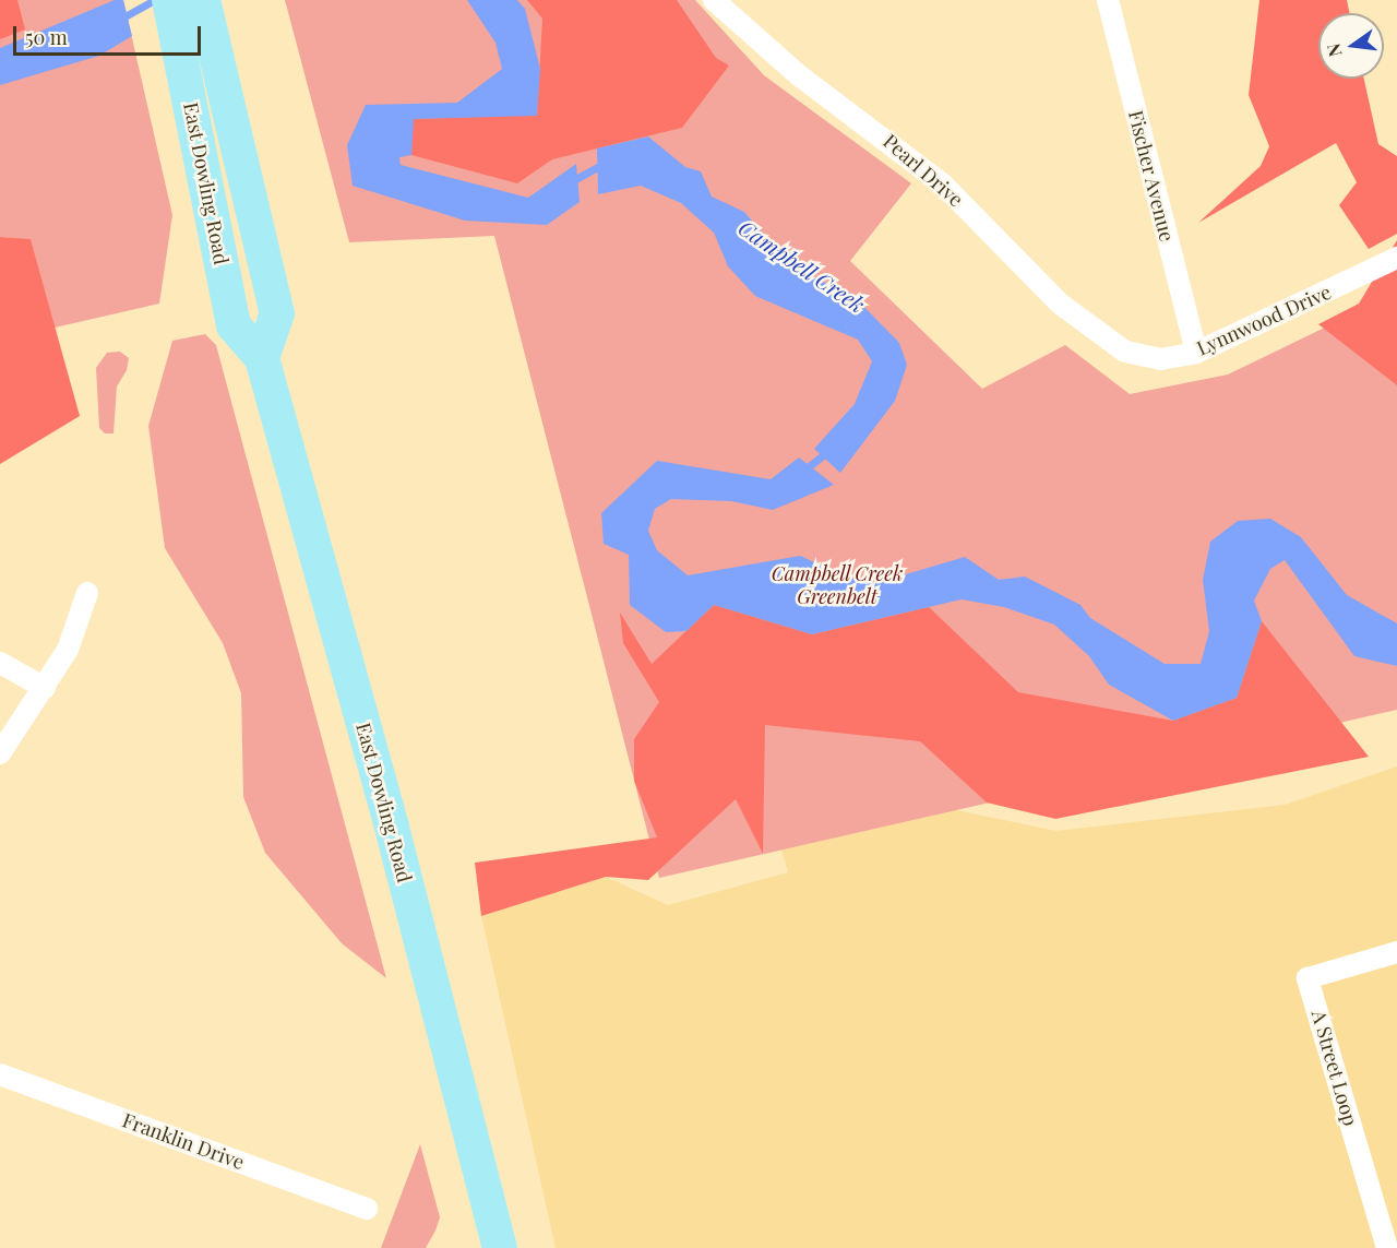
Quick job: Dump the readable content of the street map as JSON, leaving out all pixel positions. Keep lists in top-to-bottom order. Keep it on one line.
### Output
{"streets":{"main road":["East Dowling Road"],"street":["Pearl Drive","Fischer Avenue","Lynnwood Drive","A Street Loop","Franklin Drive"]},"crossings":[["Pearl Drive","Lynnwood Drive"],["Fischer Avenue","Lynnwood Drive"]],"water":["Campbell Creek"],"parks":["Campbell Creek Greenbelt"],"scale_bar":"50 m","north":"left"}
